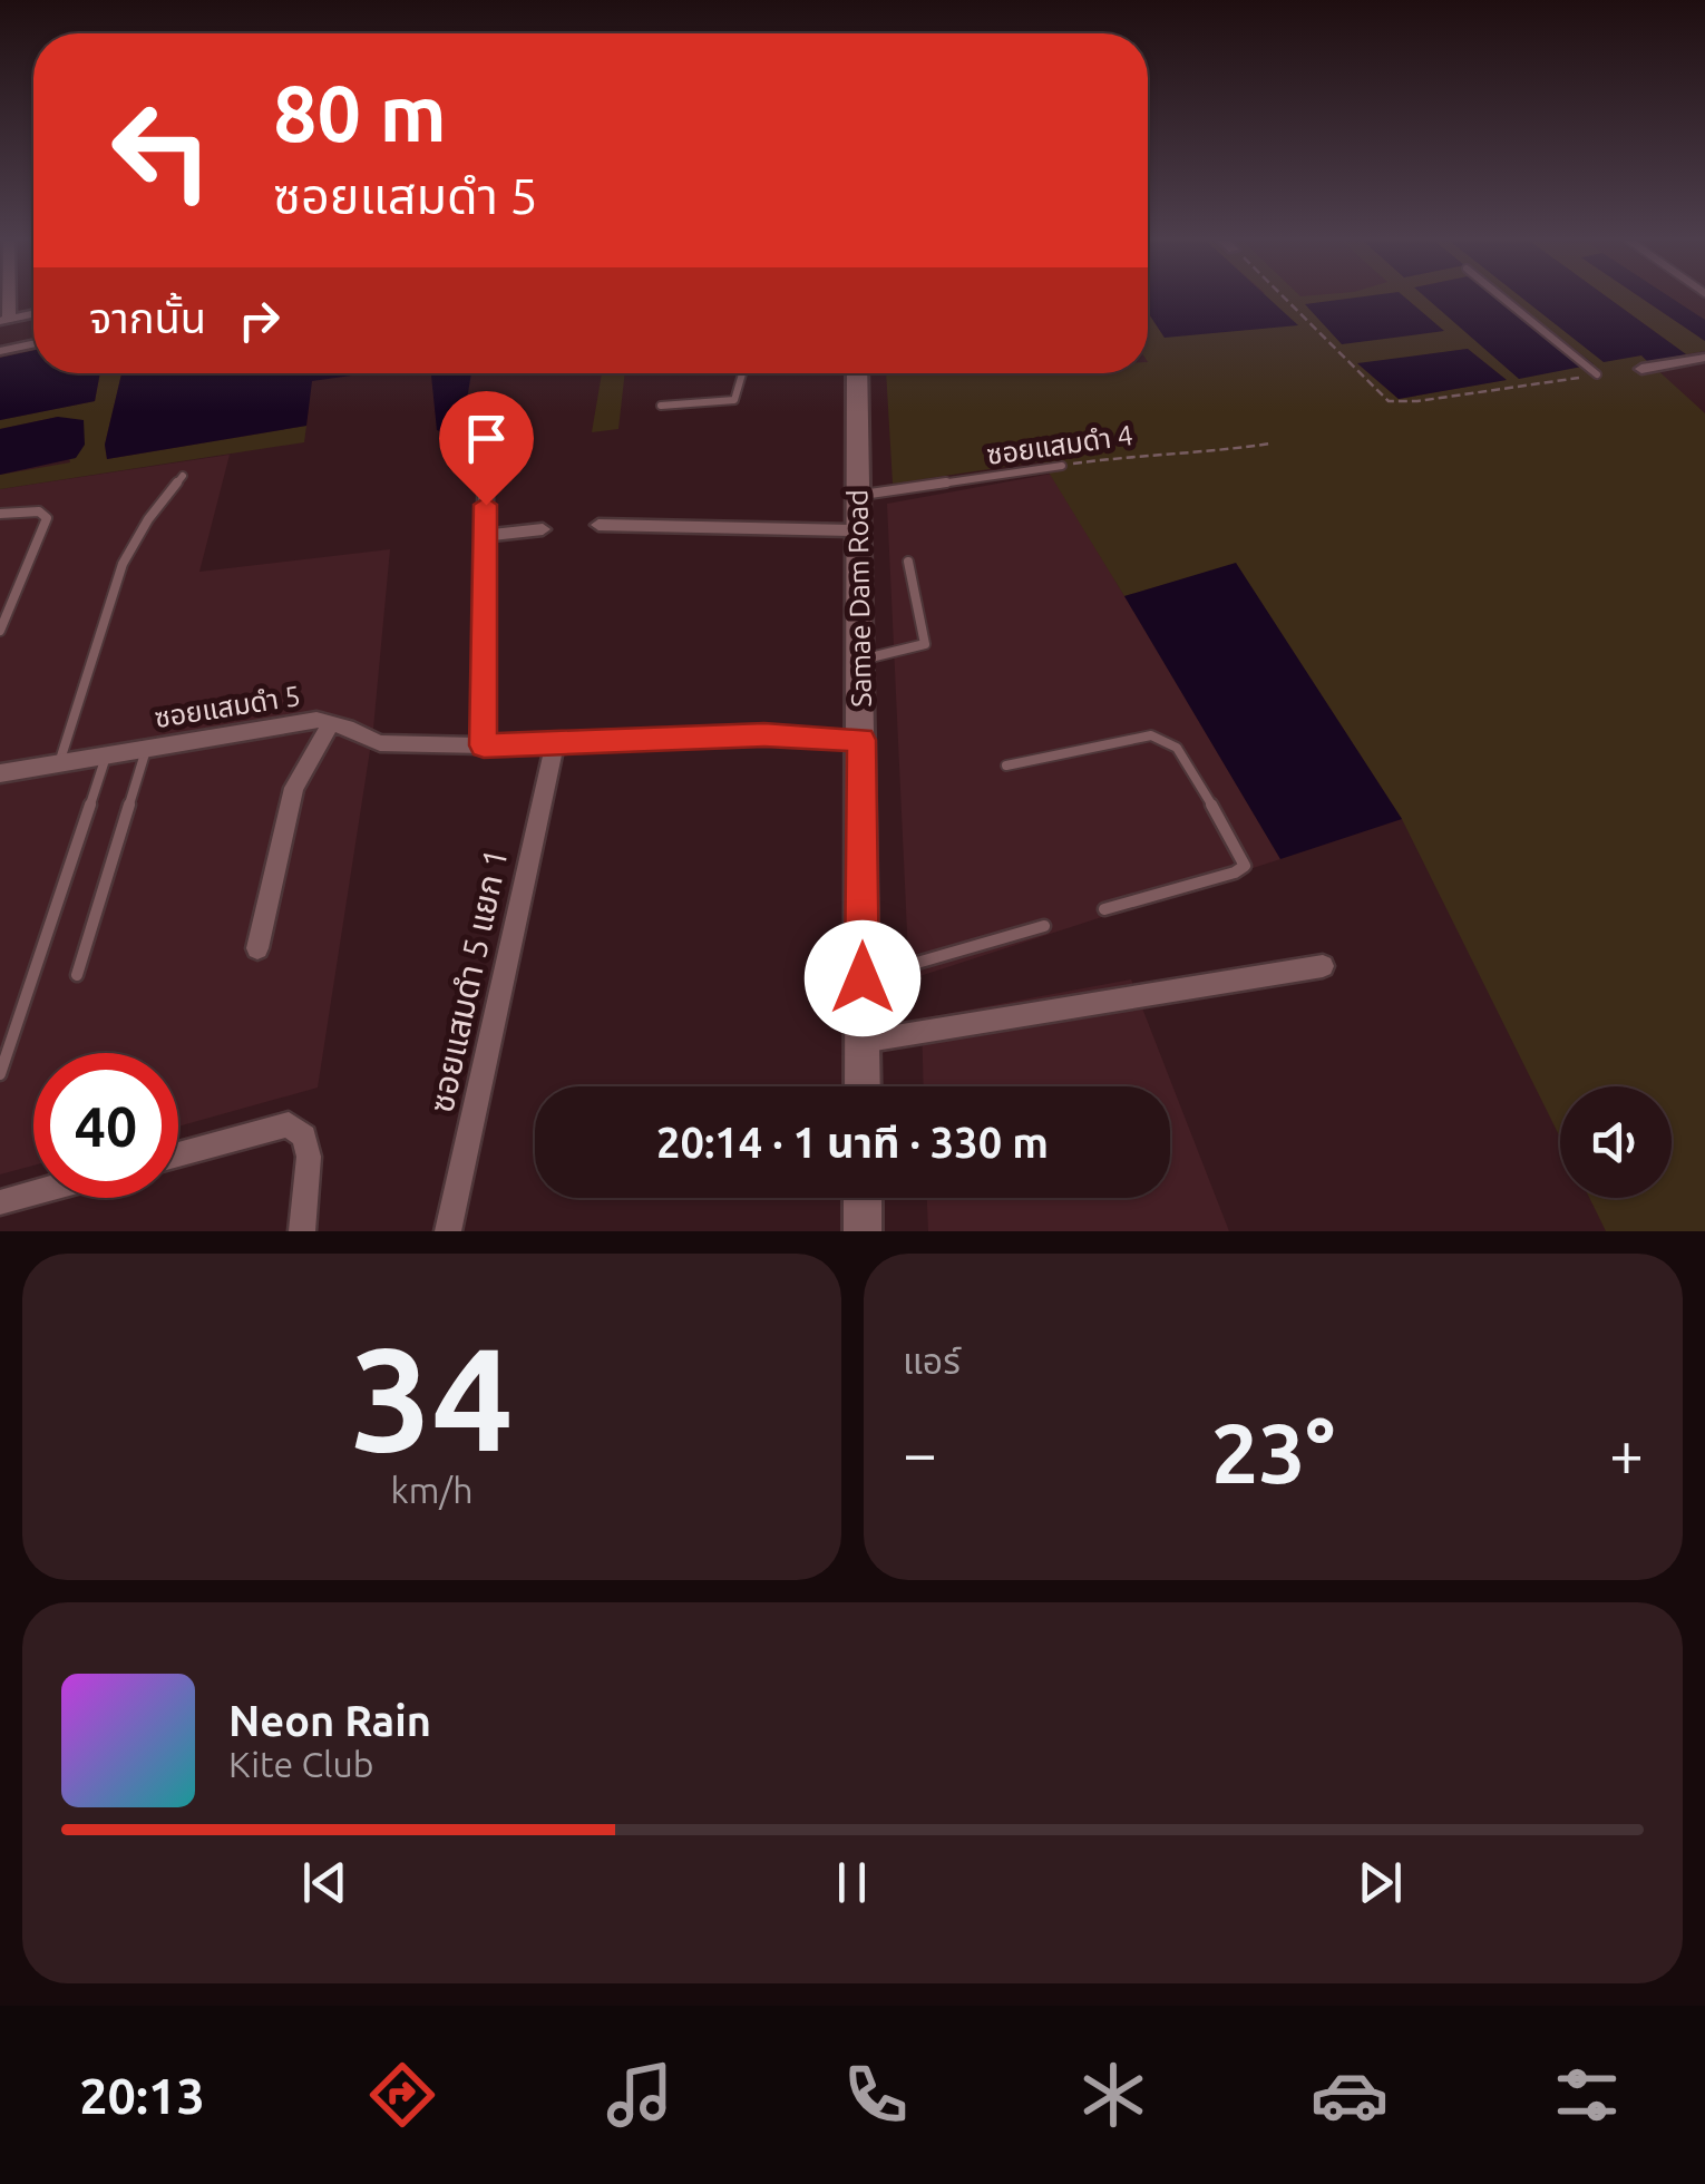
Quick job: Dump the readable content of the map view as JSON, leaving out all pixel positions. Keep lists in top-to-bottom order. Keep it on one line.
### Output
{"streets":{"street":["Samae Dam Road","ซอยแสมดำ 5","ซอยแสมดำ 5 แยก 1"],"lane":["ซอยแสมดำ 4"]},"crossings":[["ซอยแสมดำ 4","Samae Dam Road"],["Samae Dam Road","ซอยแสมดำ 5"],["ซอยแสมดำ 5","ซอยแสมดำ 5 แยก 1"]],"page":{"turn":["80 m","ซอยแสมดำ 5"],"then":"จากนั้น","limit":"40","trip":"20:14 · 1 นาที · 330 m","tile":[["34","km/h"],"แอร์"],"heat":["−","23°","+"],"song":["Neon Rain","Kite Club"],"tabs":"20:13"}}
